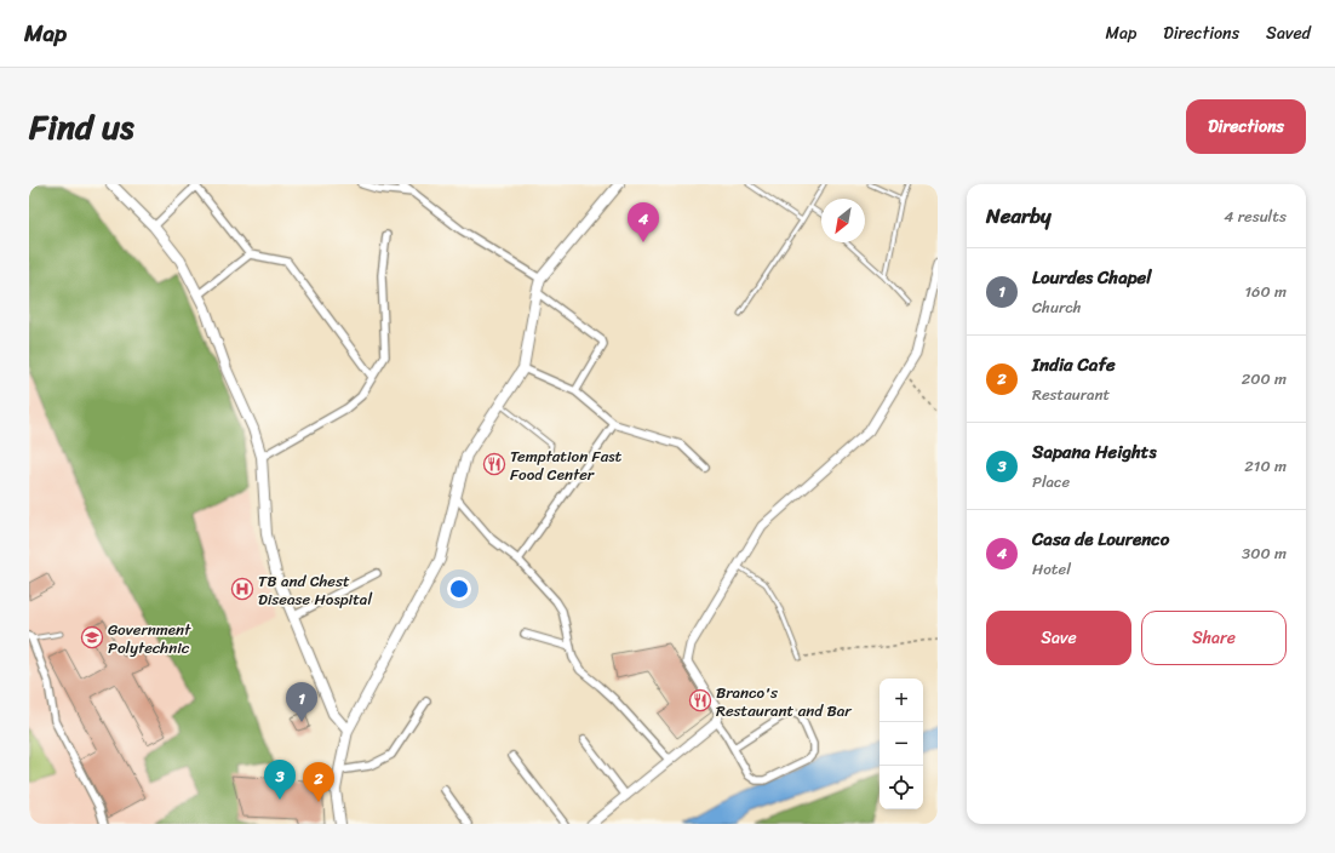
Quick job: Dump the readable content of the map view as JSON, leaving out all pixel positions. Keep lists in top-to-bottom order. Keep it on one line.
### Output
{"places":{"restaurant":["Temptation Fast Food Center","Branco's Restaurant and Bar"],"hospital":["TB and Chest Disease Hospital"],"school or university":["Government Polytechnic"]},"north":"bottom left","page":{"header":"Map","nav":["Map","Directions","Saved"],"title":"Find us","buttons":["Directions",["Save","Share"]],"heading":["Nearby","4 results"],"pins":["4","1","3","2"],"list":[{"mark":"1","name":"Lourdes Chapel","note":"Church","value":"160 m"},{"mark":"2","name":"India Cafe","note":"Restaurant","value":"200 m"},{"mark":"3","name":"Sapana Heights","note":"Place","value":"210 m"},{"mark":"4","name":"Casa de Lourenco","note":"Hotel","value":"300 m"}],"map_buttons":["+","−"]}}
